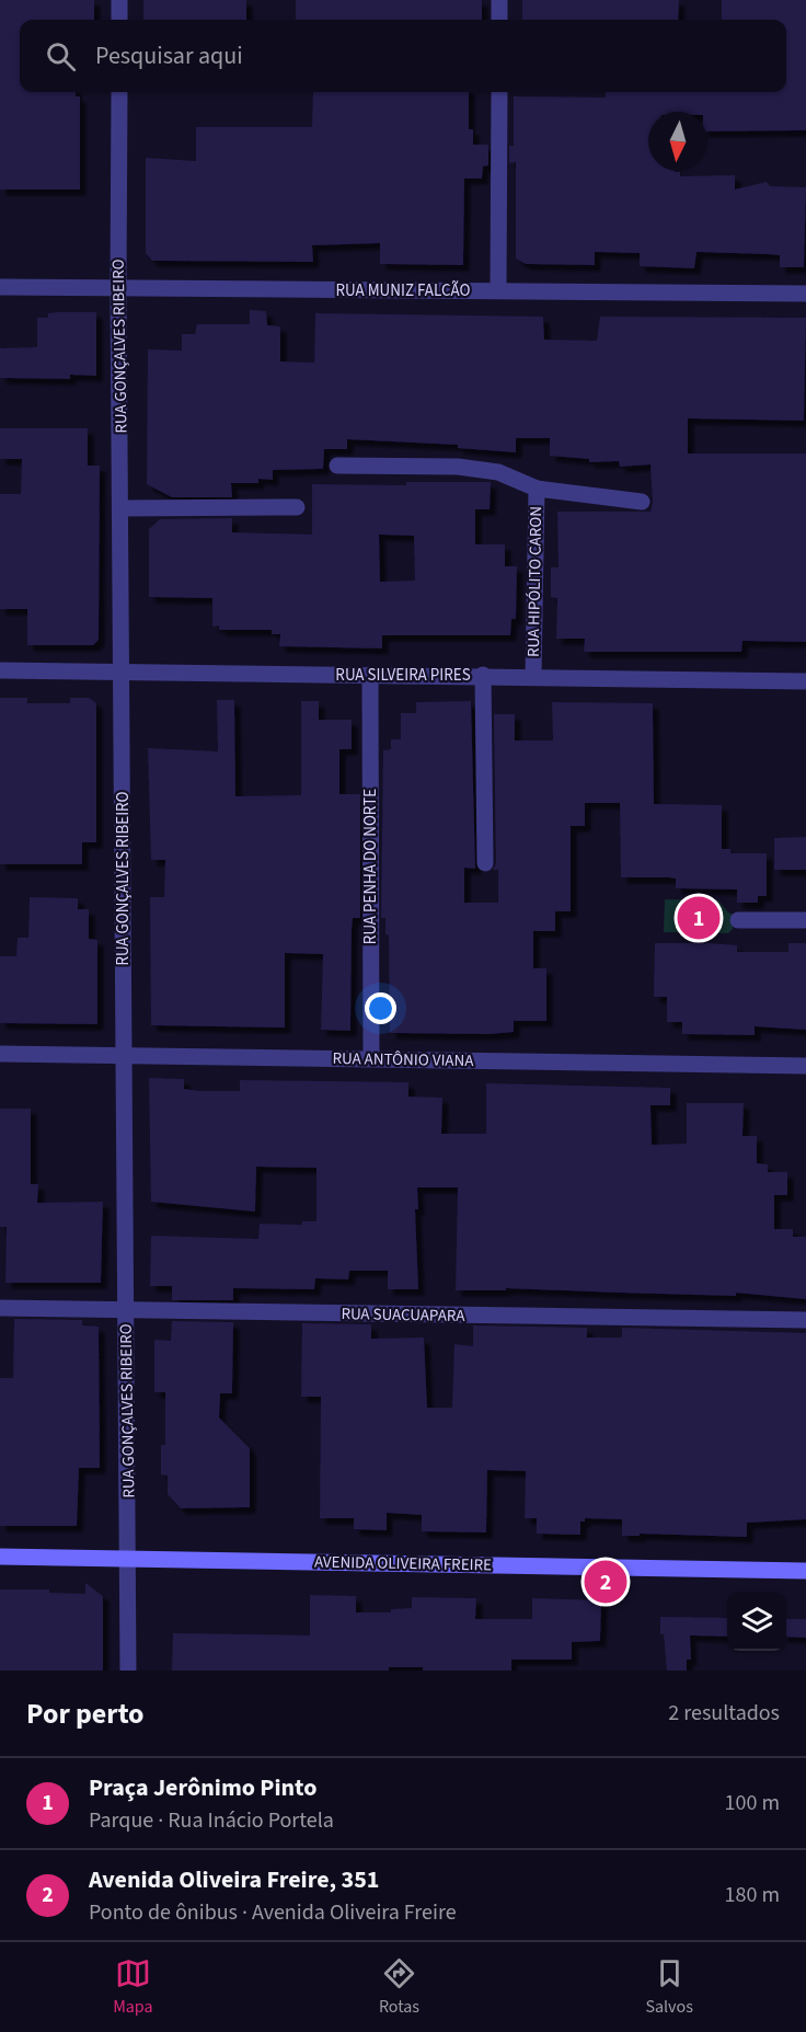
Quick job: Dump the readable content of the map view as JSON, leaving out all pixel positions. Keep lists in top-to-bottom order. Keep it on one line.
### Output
{"streets":{"street":["RUA MUNIZ FALCÃO","RUA GONÇALVES RIBEIRO","RUA HIPÓLITO CARON","RUA SILVEIRA PIRES","RUA PENHA DO NORTE","RUA ANTÔNIO VIANA","RUA SUACUAPARA","AVENIDA OLIVEIRA FREIRE"]},"crossings":[["RUA MUNIZ FALCÃO","RUA GONÇALVES RIBEIRO"],["RUA GONÇALVES RIBEIRO","RUA SILVEIRA PIRES"],["RUA GONÇALVES RIBEIRO","RUA ANTÔNIO VIANA"],["RUA GONÇALVES RIBEIRO","RUA SUACUAPARA"],["RUA GONÇALVES RIBEIRO","AVENIDA OLIVEIRA FREIRE"],["RUA HIPÓLITO CARON","RUA SILVEIRA PIRES"],["RUA SILVEIRA PIRES","RUA PENHA DO NORTE"],["RUA PENHA DO NORTE","RUA ANTÔNIO VIANA"]],"north":"bottom","page":{"search":"Pesquisar aqui","pins":["1","2"],"heading":["Por perto","2 resultados"],"list":[{"mark":"1","name":"Praça Jerônimo Pinto","note":"Parque · Rua Inácio Portela","value":"100 m"},{"mark":"2","name":"Avenida Oliveira Freire, 351","note":"Ponto de ônibus · Avenida Oliveira Freire","value":"180 m"}],"nav":["Mapa","Rotas","Salvos"]}}
